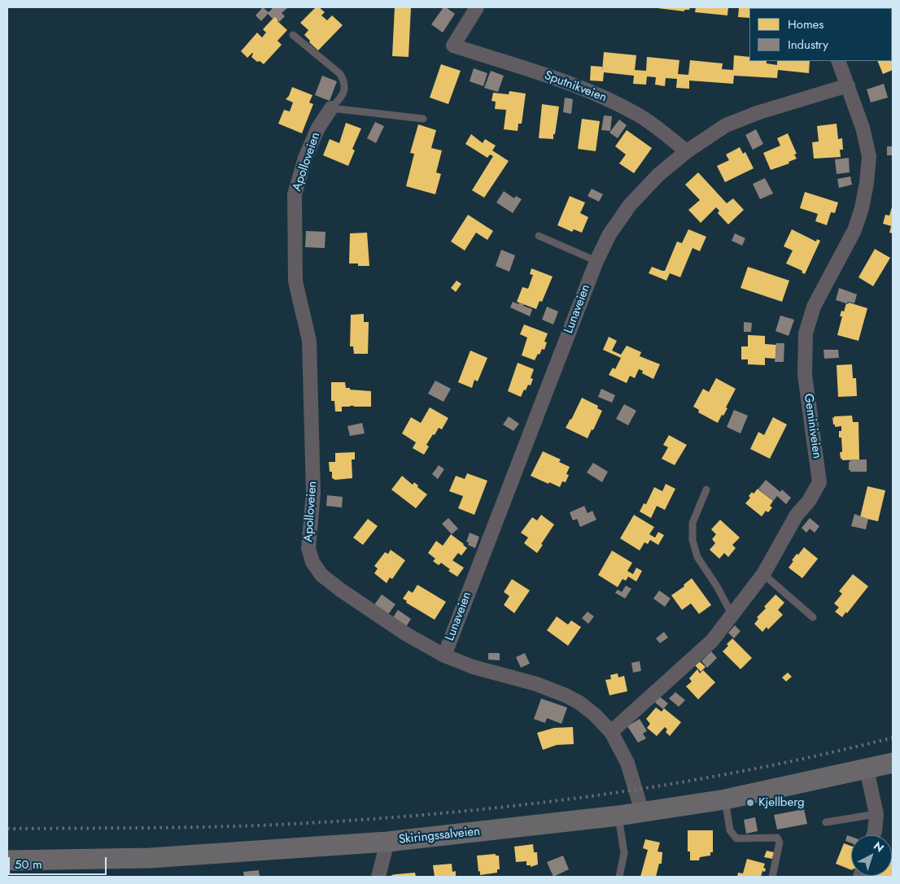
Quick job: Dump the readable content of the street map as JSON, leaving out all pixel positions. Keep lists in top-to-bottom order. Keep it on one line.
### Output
{"streets":{"main road":["Skiringssalveien"],"street":["Sputnikveien","Apolloveien","Lunaveien","Geminiveien"]},"crossings":[["Sputnikveien","Lunaveien"],["Apolloveien","Lunaveien"],["Apolloveien","Geminiveien"],["Apolloveien","Skiringssalveien"],["Lunaveien","Geminiveien"]],"places":["Kjellberg"],"legend":["Homes","Industry"],"scale_bar":"50 m","north":"top right"}
